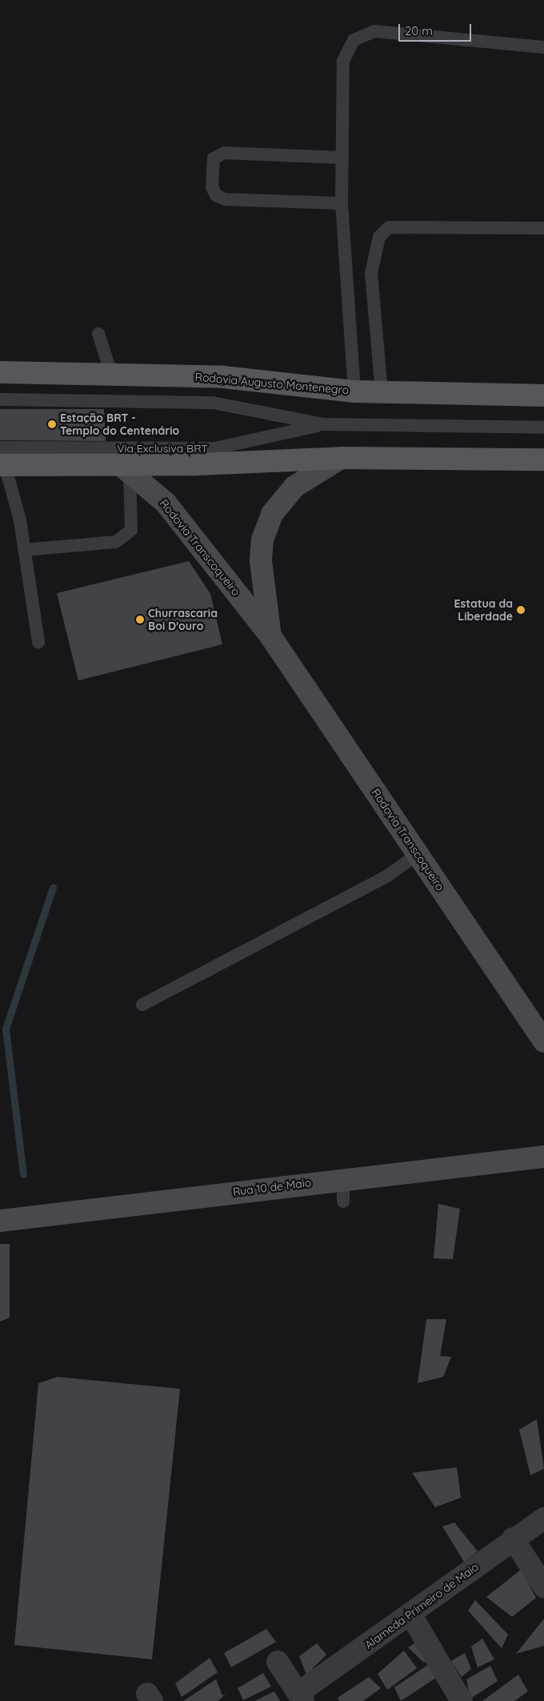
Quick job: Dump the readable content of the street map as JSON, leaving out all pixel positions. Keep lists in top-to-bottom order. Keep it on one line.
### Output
{"streets":{"main road":["Rodovia Augusto Montenegro","Rodovia Transcoqueiro","Rua 10 de Maio"],"street":["Alameda Primeiro de Maio"],"lane":["Via Exclusiva BRT"]},"places":["Estação BRT - Templo do Centenário","Estatua da Liberdade","Churrascaria Boi D'ouro"],"scale_bar":"20 m"}
